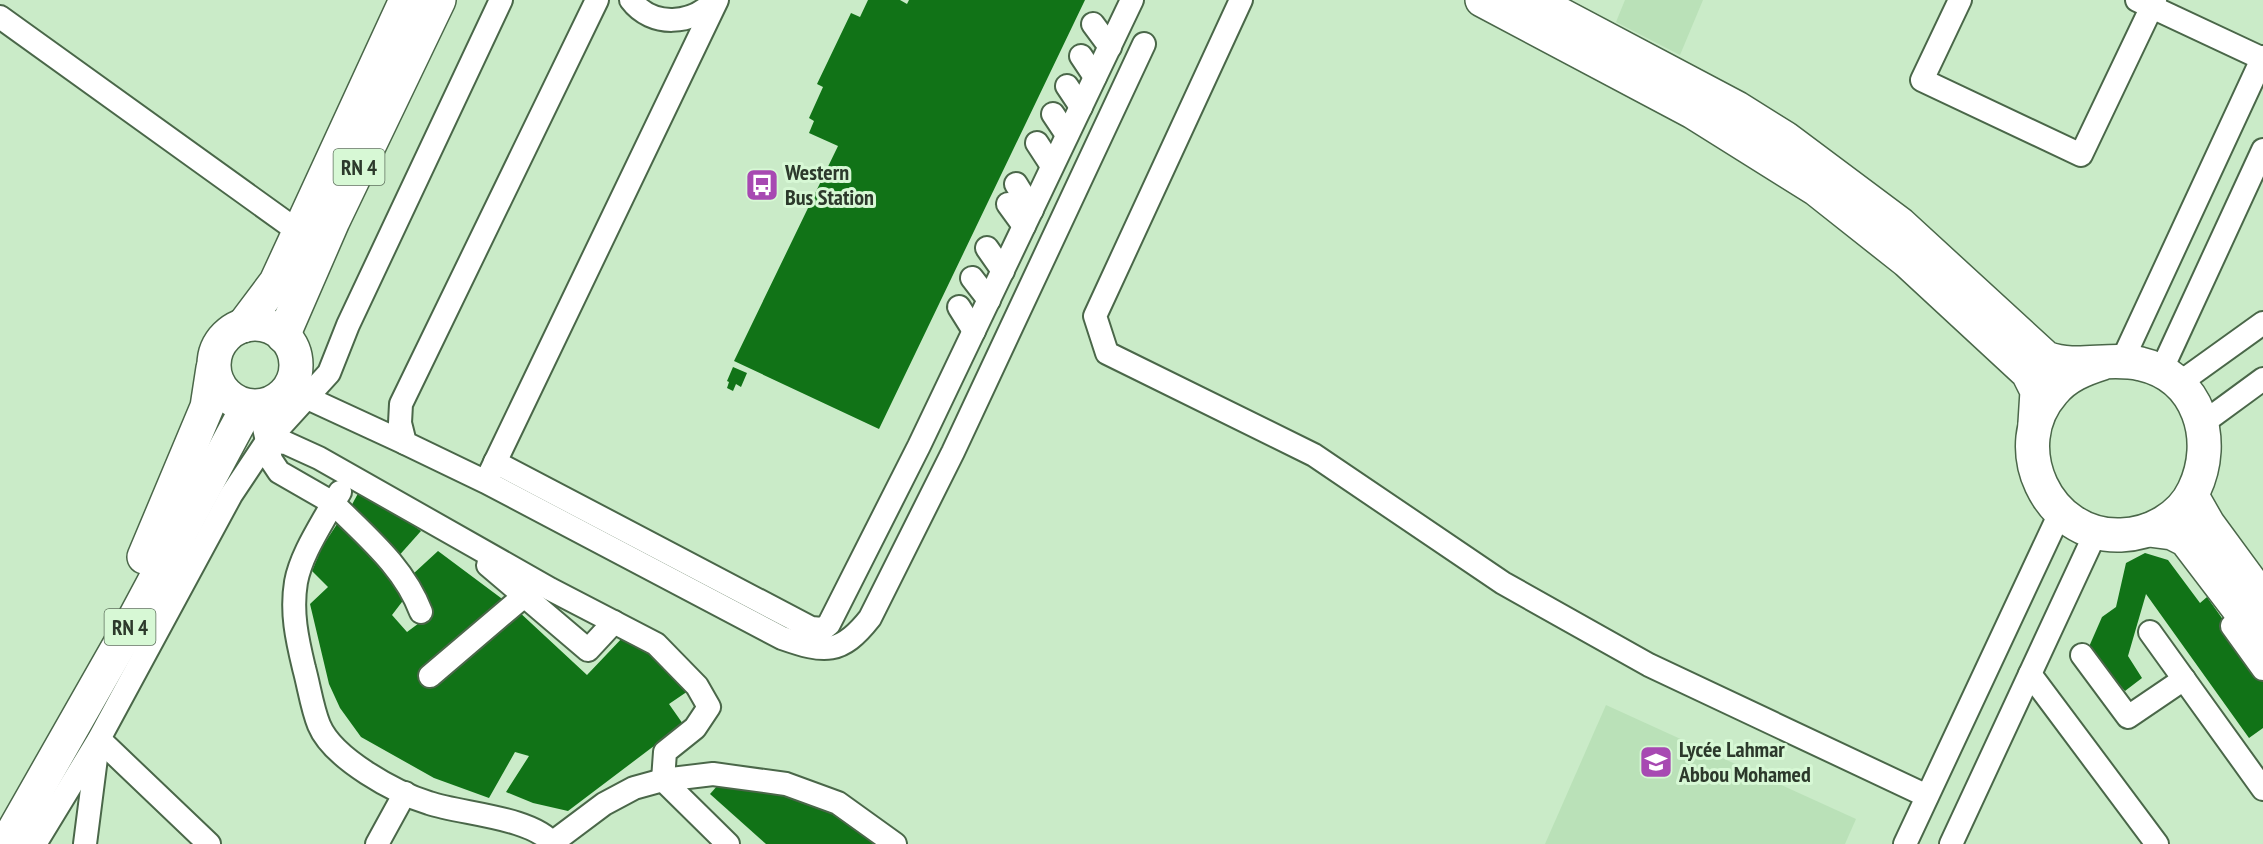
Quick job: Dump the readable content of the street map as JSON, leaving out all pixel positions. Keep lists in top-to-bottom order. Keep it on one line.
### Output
{"streets":{"highway":["RN 4"]},"places":{"bus stop":["Western Bus Station"],"school or university":["Lycée Lahmar Abbou Mohamed"]}}
